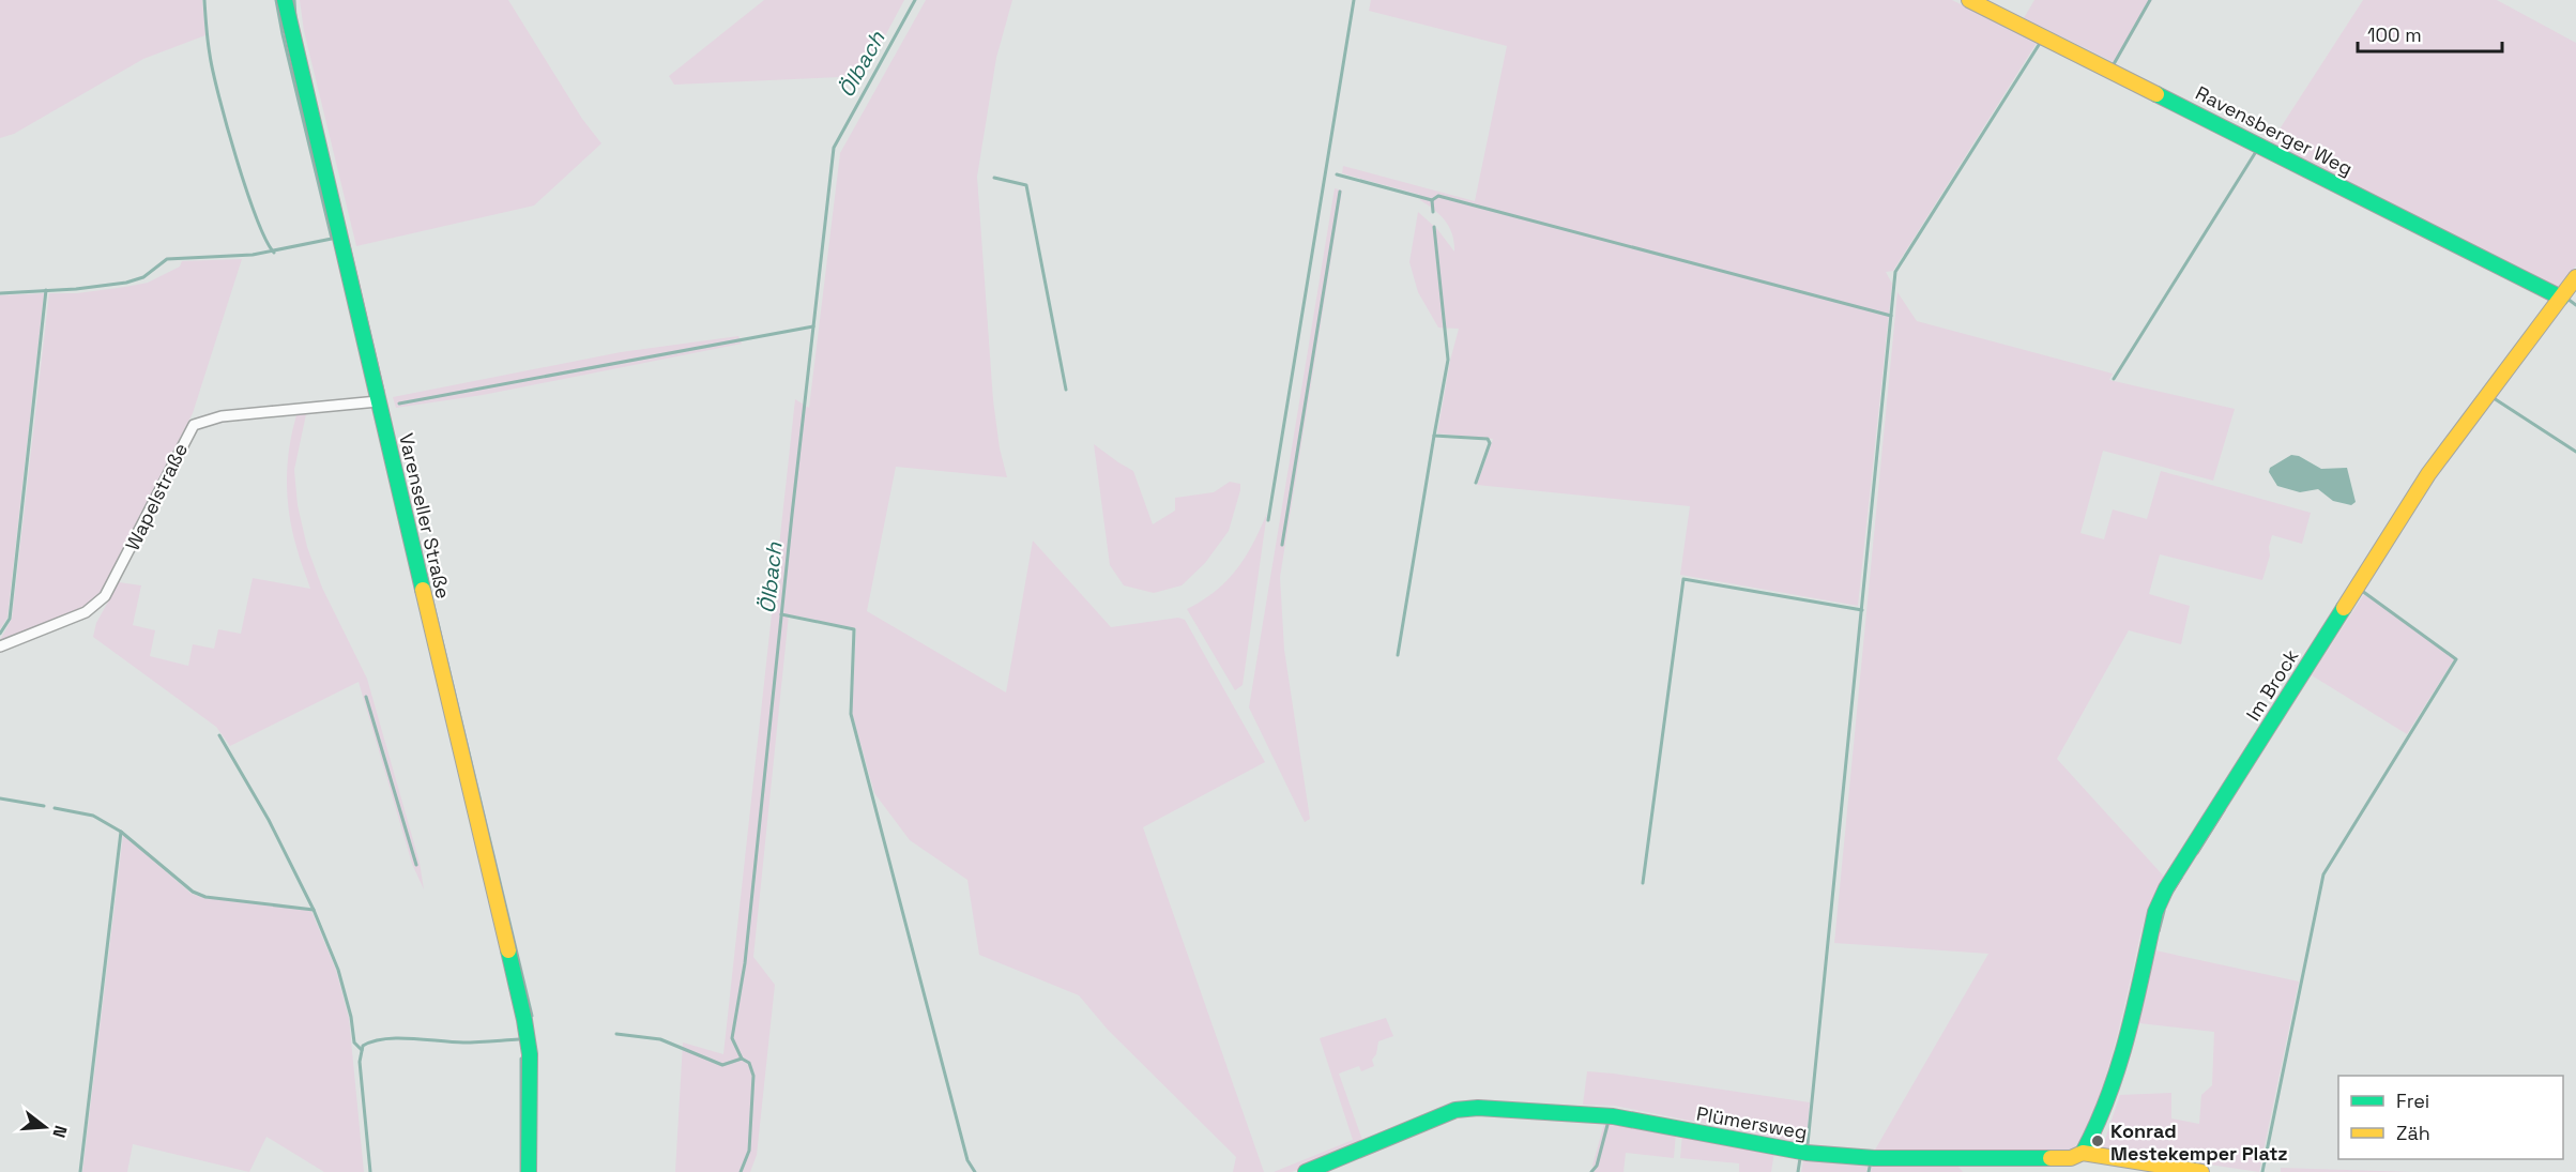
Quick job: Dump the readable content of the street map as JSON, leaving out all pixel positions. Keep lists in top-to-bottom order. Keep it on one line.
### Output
{"streets":{"street":["Ravensberger Weg","Wapelstraße","Varenseller Straße","Im Brock","Plümersweg"]},"crossings":[["Ravensberger Weg","Im Brock"],["Wapelstraße","Varenseller Straße"],["Im Brock","Plümersweg"]],"water":["Ölbach"],"places":["Konrad Mestekemper Platz"],"legend":["Frei","Zäh"],"scale_bar":"100 m","north":"right"}
